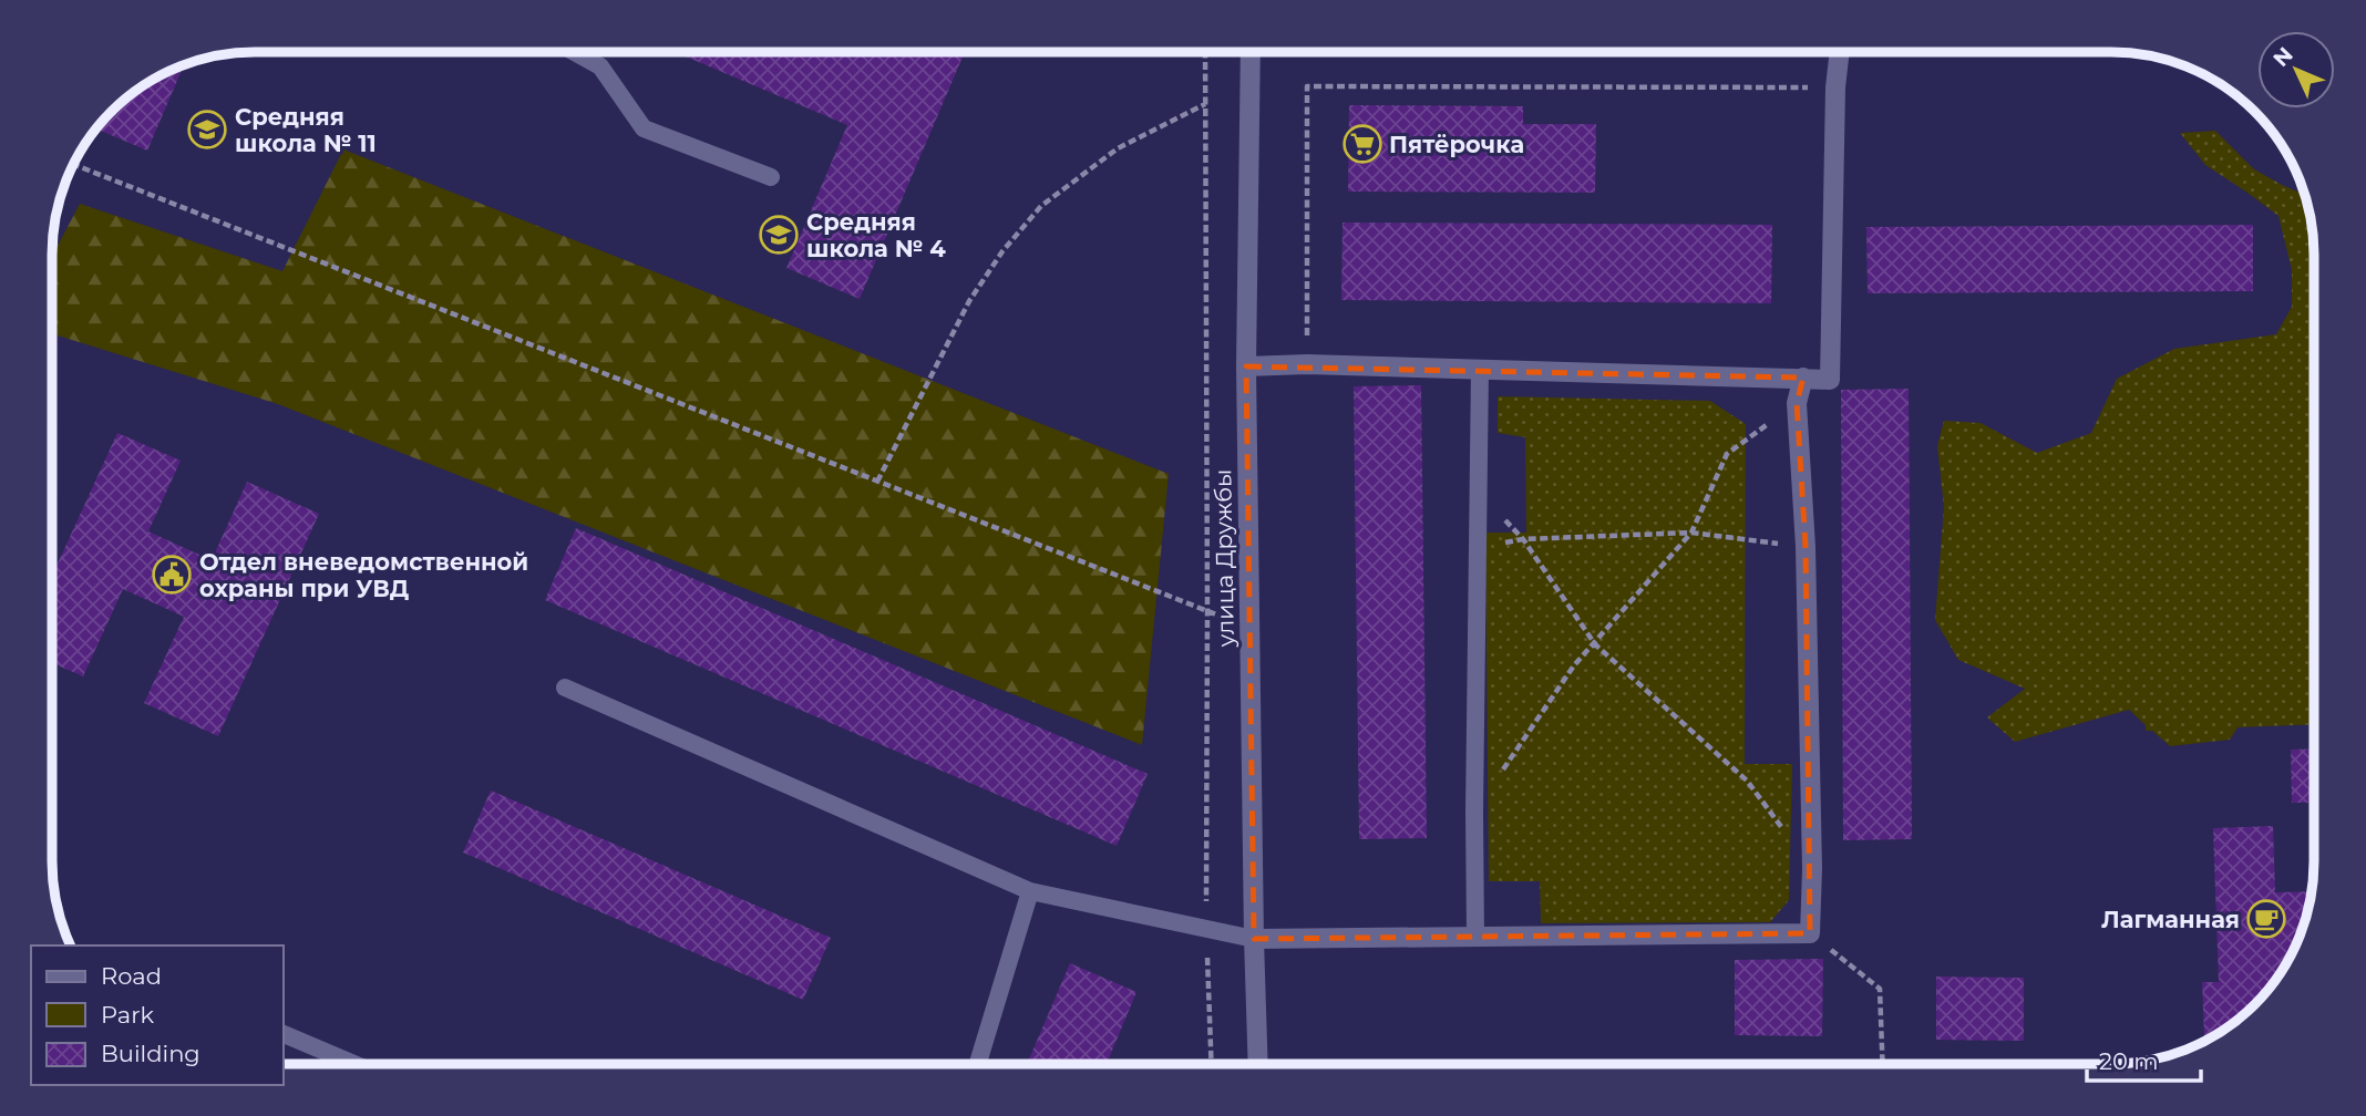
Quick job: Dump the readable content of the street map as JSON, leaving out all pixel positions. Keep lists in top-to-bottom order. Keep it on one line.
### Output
{"streets":{"street":["улица Дружбы"]},"places":{"school or university":["Средняя школа № 11","Средняя школа № 4"],"supermarket":["Пятёрочка"],"public building":["Отдел вневедомственной охраны при УВД"],"cafe":["Лагманная"]},"legend":["Road","Park","Building"],"scale_bar":"20 m","north":"top left"}
